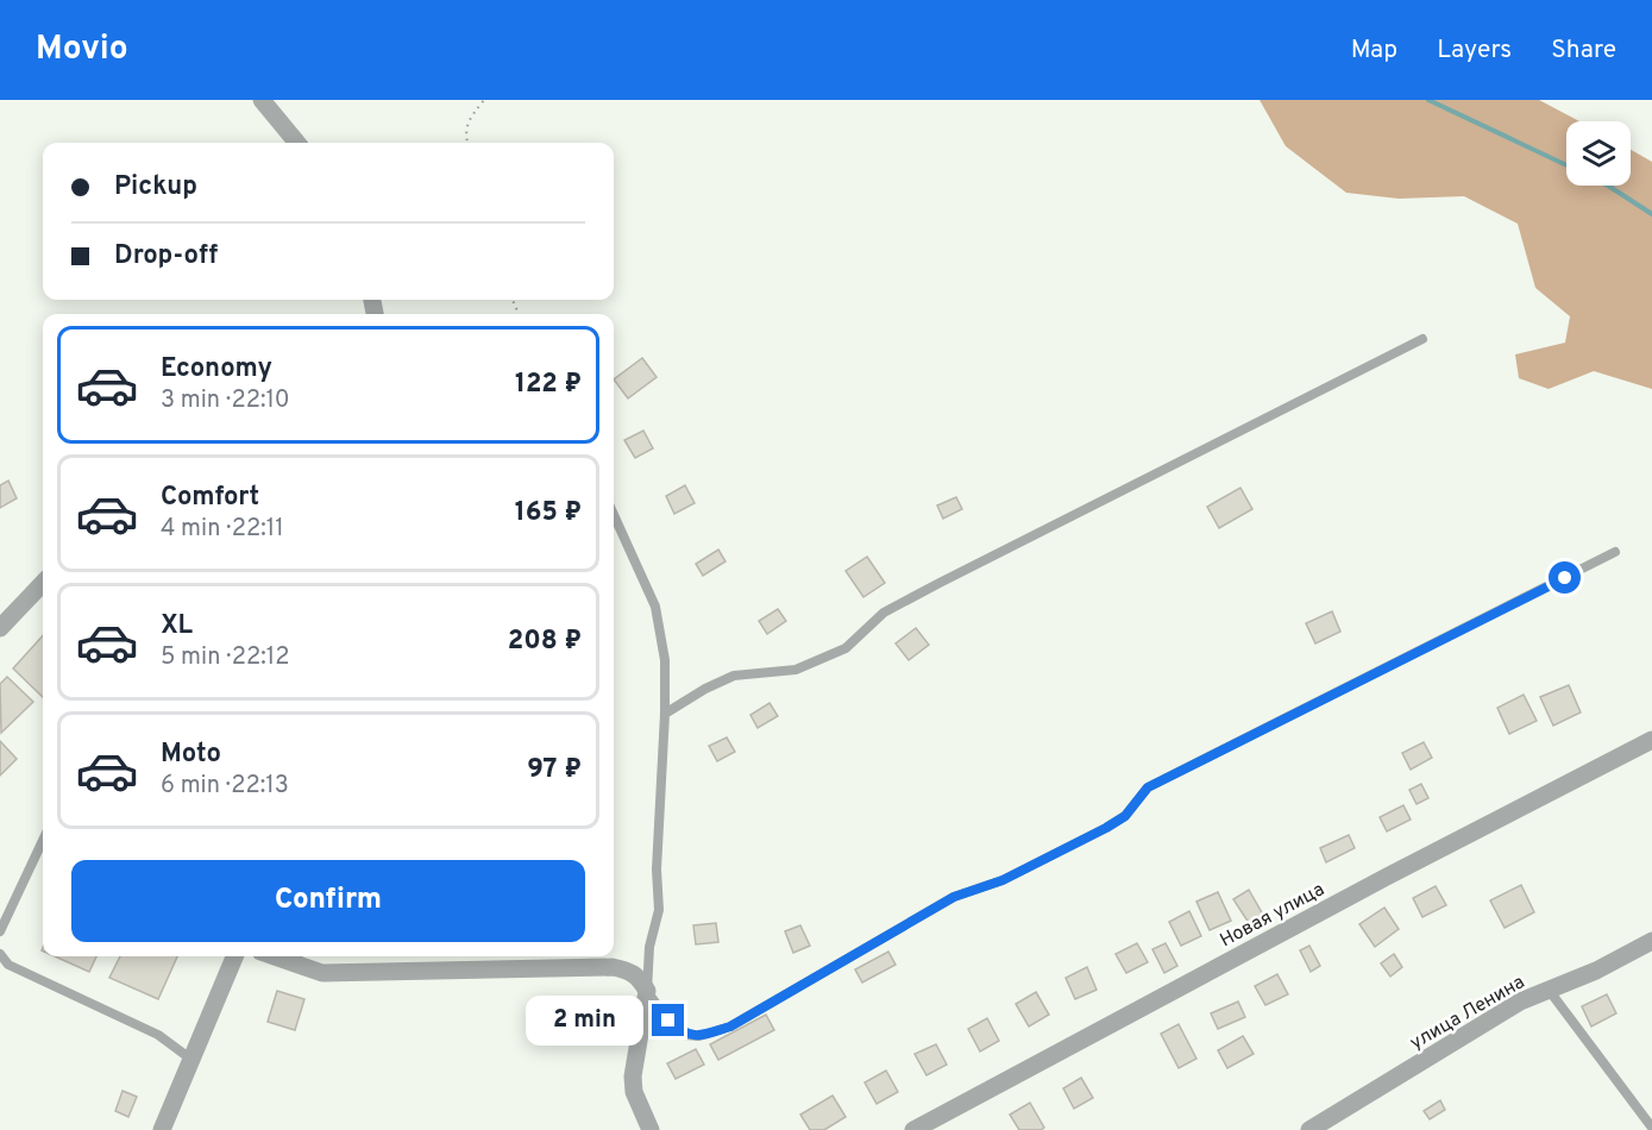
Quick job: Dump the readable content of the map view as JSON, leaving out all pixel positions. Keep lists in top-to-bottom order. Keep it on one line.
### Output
{"streets":{"street":["Новая улица","улица Ленина"]},"page":{"header":"Movio","nav":["Map","Layers","Share"],"banner":["Pickup","Drop-off"],"list":[{"name":"Economy","note":"3 min · 22:10","value":"122 ₽"},{"name":"Comfort","note":"4 min · 22:11","value":"165 ₽"},{"name":"XL","note":"5 min · 22:12","value":"208 ₽"},{"name":"Moto","note":"6 min · 22:13","value":"97 ₽"}],"buttons":"Confirm","bubble":"2 min"}}
